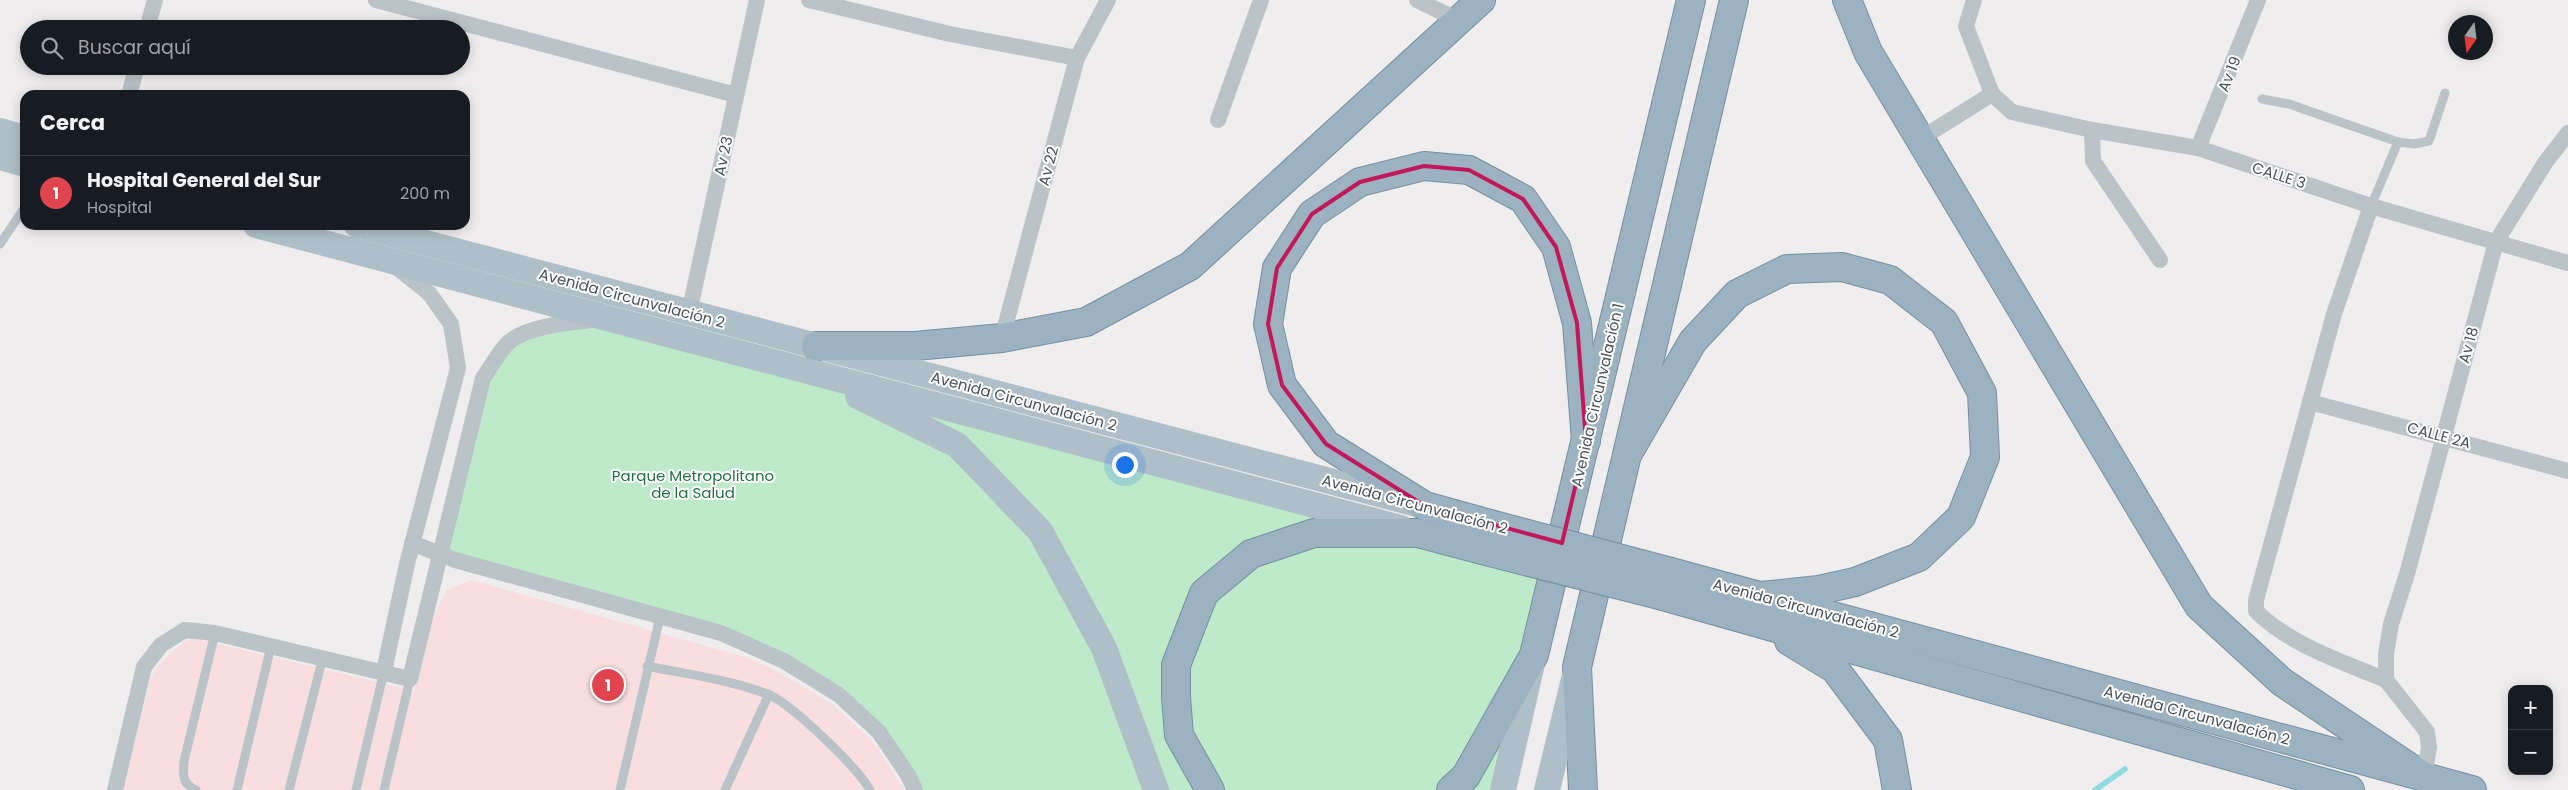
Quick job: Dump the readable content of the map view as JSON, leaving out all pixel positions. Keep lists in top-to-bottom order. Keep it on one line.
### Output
{"streets":{"highway":["Avenida Circunvalación 2","Avenida Circunvalación 1"],"street":["Av 19","Av 23","Av 22","CALLE 3","Av 18","CALLE 2A"]},"crossings":[["Av 19","CALLE 3"],["Av 23","Avenida Circunvalación 2"],["CALLE 3","Av 18"],["Av 18","CALLE 2A"]],"parks":["Parque Metropolitano de la Salud"],"north":"bottom","page":{"search":"Buscar aquí","heading":"Cerca","list":[{"mark":"1","name":"Hospital General del Sur","note":"Hospital","value":"200 m"}],"pins":"1","map_buttons":["+","−"]}}
